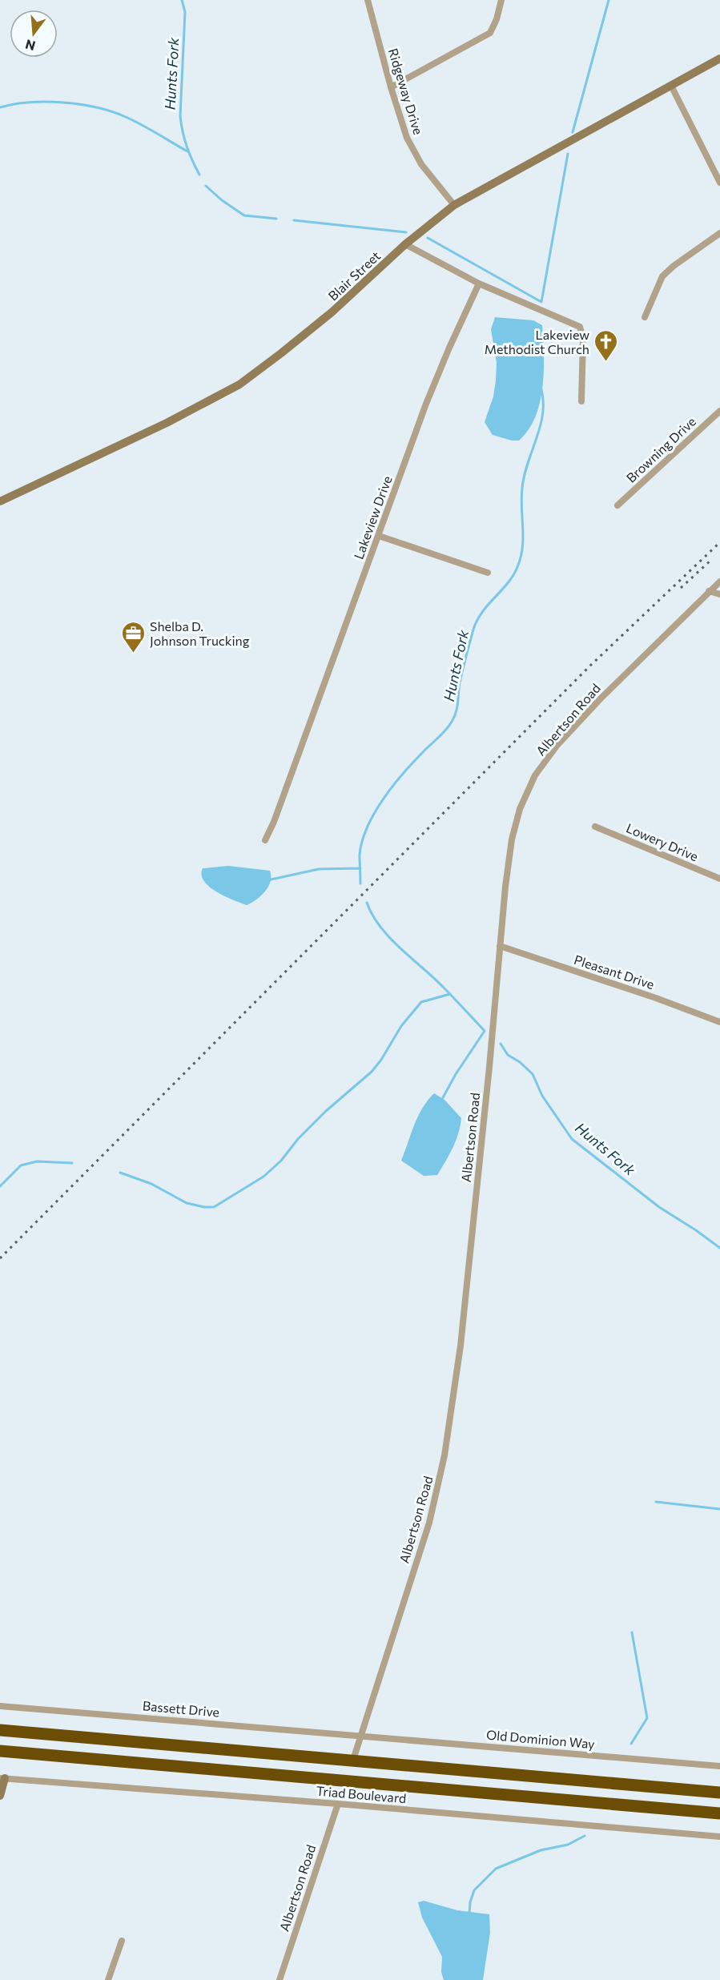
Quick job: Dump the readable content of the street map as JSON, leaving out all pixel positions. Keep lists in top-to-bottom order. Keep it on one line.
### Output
{"streets":{"street":["Ridgeway Drive","Blair Street","Browning Drive","Lakeview Drive","Albertson Road","Lowery Drive","Pleasant Drive","Bassett Drive","Old Dominion Way","Triad Boulevard"]},"crossings":[["Ridgeway Drive","Blair Street"],["Albertson Road","Pleasant Drive"],["Albertson Road","Bassett Drive"],["Albertson Road","Old Dominion Way"],["Albertson Road","Triad Boulevard"],["Bassett Drive","Old Dominion Way"]],"water":["Hunts Fork"],"places":{"church":["Lakeview Methodist Church"],"office":["Shelba D. Johnson Trucking"]},"north":"bottom"}
